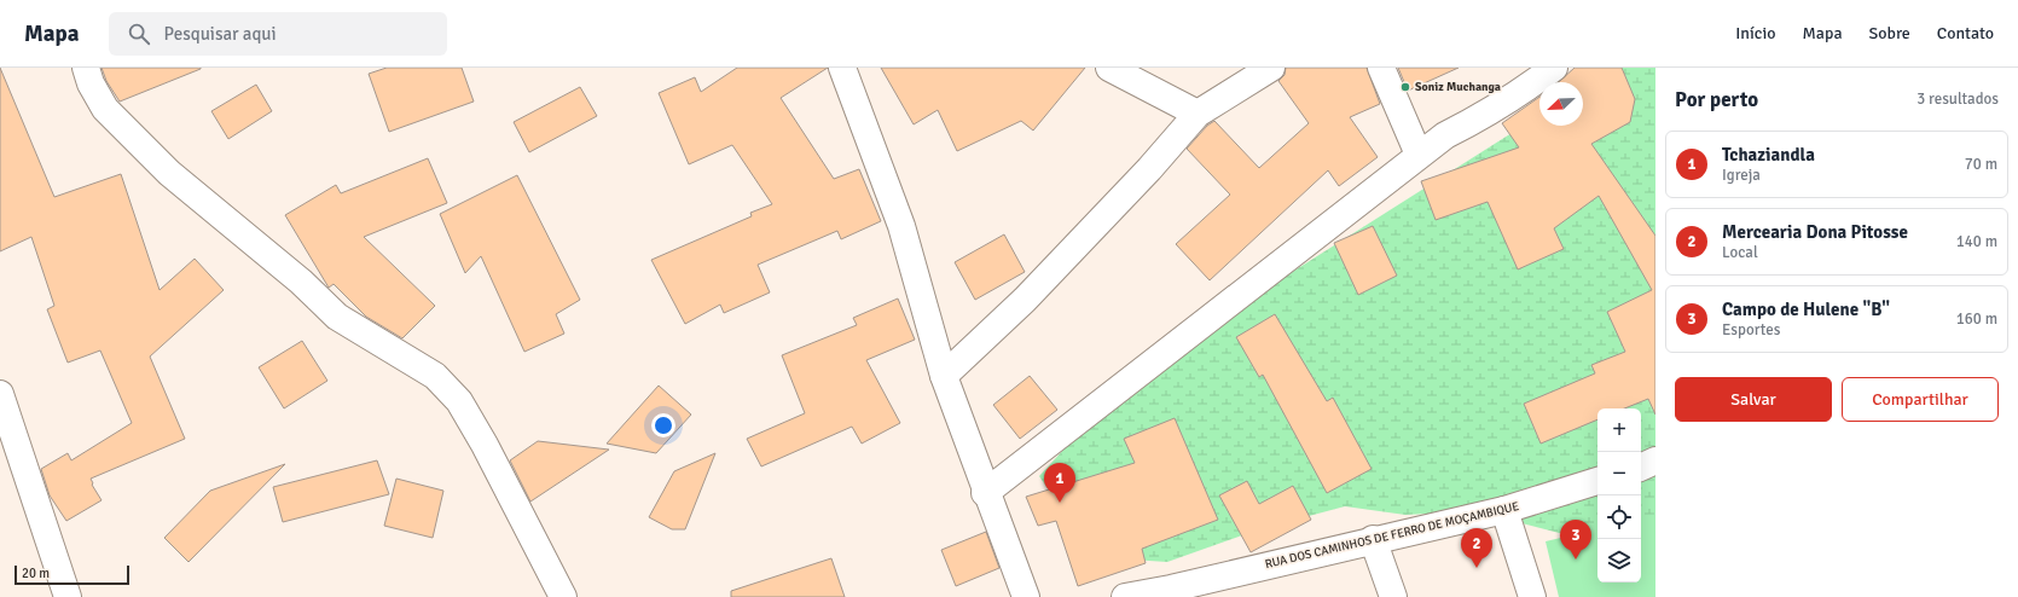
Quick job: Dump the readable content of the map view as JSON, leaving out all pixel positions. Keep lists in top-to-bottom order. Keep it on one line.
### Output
{"streets":{"street":["RUA DOS CAMINHOS DE FERRO DE MOÇAMBIQUE"]},"places":["Soniz Muchanga"],"scale_bar":"20 m","north":"bottom left","page":{"header":"Mapa","search":"Pesquisar aqui","nav":["Início","Mapa","Sobre","Contato"],"heading":["Por perto","3 resultados"],"list":[{"mark":"1","name":"Tchaziandla","note":"Igreja","value":"70 m"},{"mark":"2","name":"Mercearia Dona Pitosse","note":"Local","value":"140 m"},{"mark":"3","name":"Campo de Hulene \"B\"","note":"Esportes","value":"160 m"}],"buttons":["Salvar","Compartilhar"],"map_buttons":["+","−"],"pins":["1","3","2"],"scale":"20 m"}}
